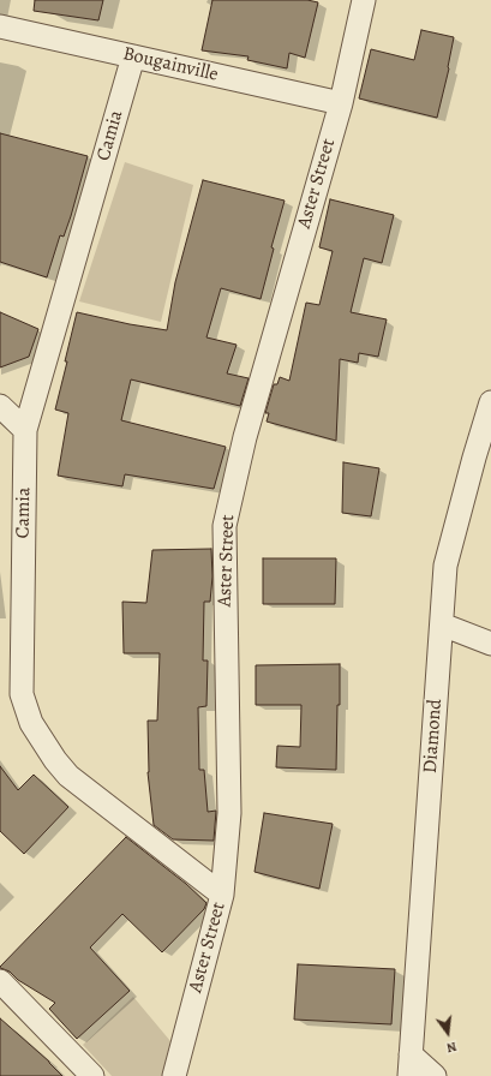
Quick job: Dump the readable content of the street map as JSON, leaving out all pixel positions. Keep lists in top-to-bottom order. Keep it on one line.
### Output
{"streets":{"street":["Bougainville","Camia","Aster Street","Diamond"]},"crossings":[["Bougainville","Camia"],["Bougainville","Aster Street"],["Camia","Aster Street"]],"north":"bottom"}
